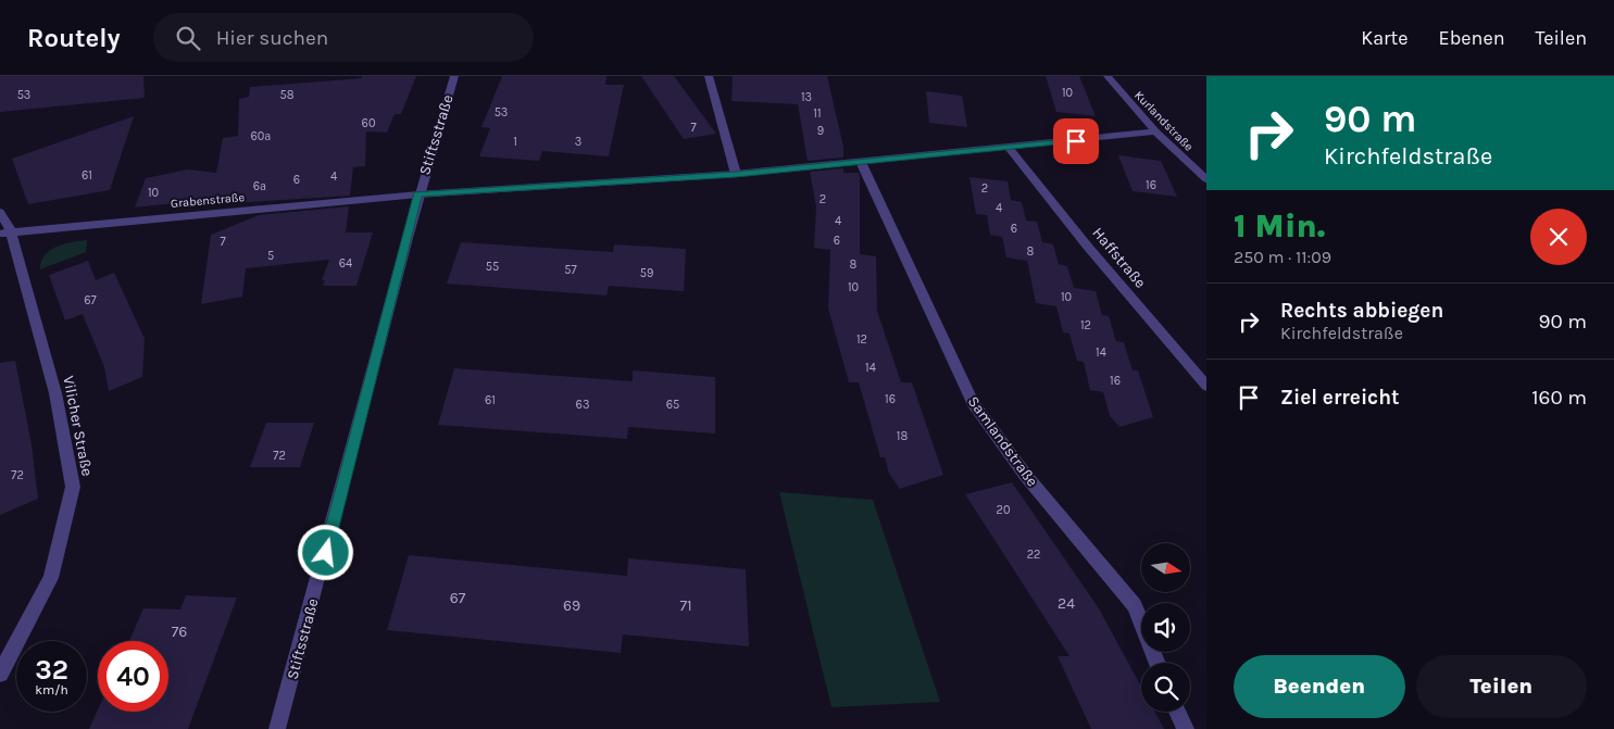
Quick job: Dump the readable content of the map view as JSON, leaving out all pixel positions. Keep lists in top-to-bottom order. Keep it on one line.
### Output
{"streets":{"street":["Kurlandstraße","Stiftsstraße","Grabenstraße","Haffstraße","Vilicher Straße","Samlandstraße"]},"crossings":[["Kurlandstraße","Grabenstraße"],["Stiftsstraße","Grabenstraße"],["Grabenstraße","Haffstraße"],["Grabenstraße","Vilicher Straße"],["Grabenstraße","Samlandstraße"]],"house_numbers":["10","53","58","13","53","11","60","7","9","60a","1","3","61","4","6","16","6a","2","10","2","4","4","6","6","7","8","5","64","8","55","57","59","10","10","67","12","12","14","14","16","16","61","63","65","18","72","72","20","22","67","24","69","71","76"],"north":"right","page":{"header":"Routely","search":"Hier suchen","nav":["Karte","Ebenen","Teilen"],"turn":["90 m","Kirchfeldstraße"],"heading":["1 Min.","250 m · 11:09"],"list":[{"name":"Rechts abbiegen","note":"Kirchfeldstraße","value":"90 m"},{"name":"Ziel erreicht","value":"160 m"}],"speed":"32 km/h","limit":"40","buttons":["Beenden","Teilen"]}}
